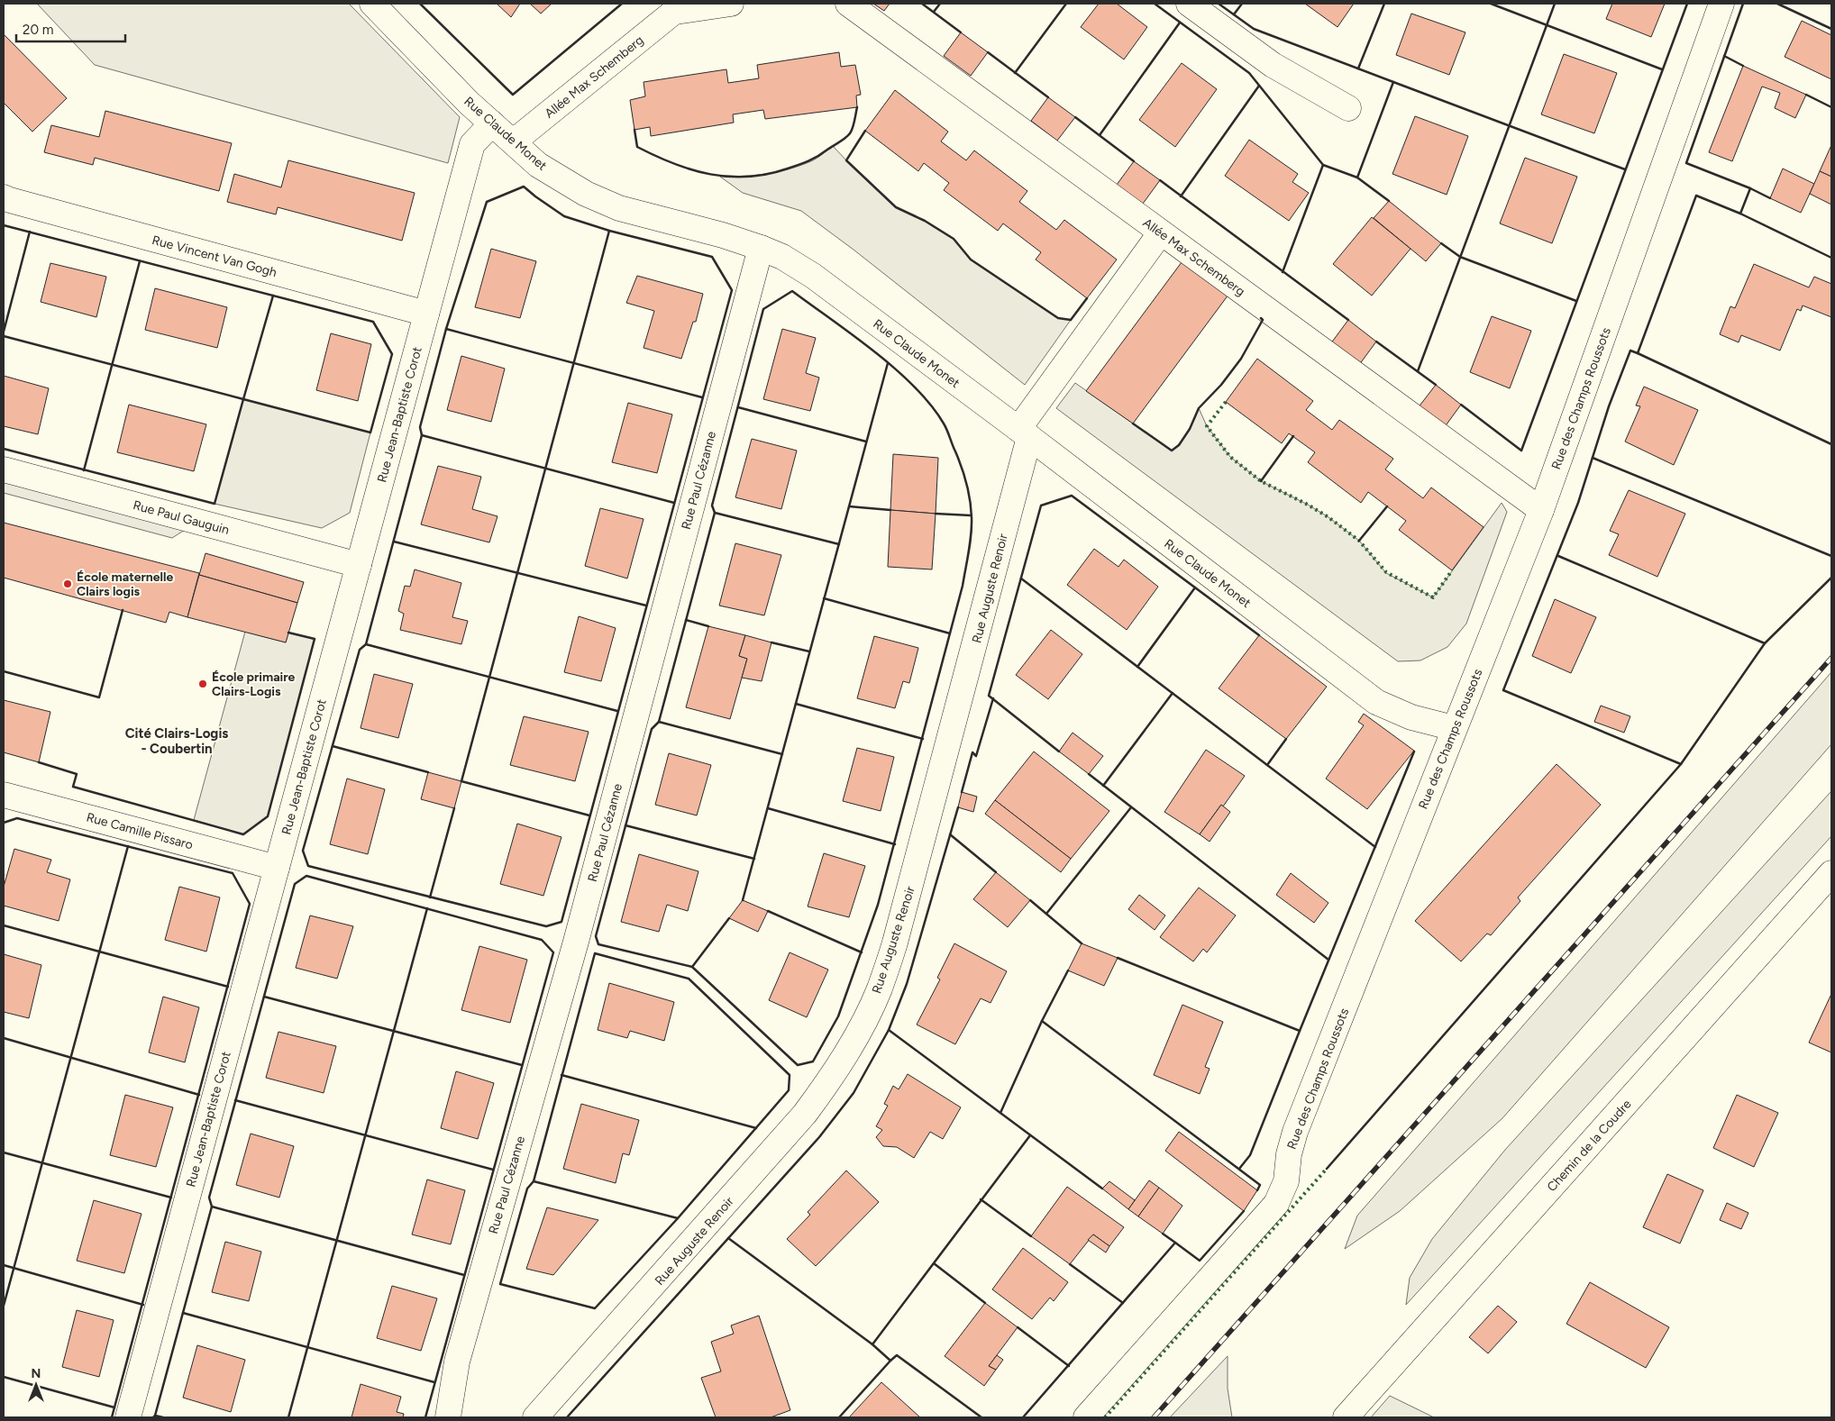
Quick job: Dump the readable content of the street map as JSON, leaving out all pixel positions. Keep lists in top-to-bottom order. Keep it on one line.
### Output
{"streets":{"street":["Allée Max Schemberg","Rue Claude Monet","Rue Vincent Van Gogh","Rue des Champs Roussots","Rue Jean-Baptiste Corot","Rue Paul Cézanne","Rue Paul Gauguin","Rue Auguste Renoir","Rue Camille Pissaro","Chemin de la Coudre"]},"crossings":[["Allée Max Schemberg","Rue Claude Monet"],["Allée Max Schemberg","Rue des Champs Roussots"],["Rue Claude Monet","Rue des Champs Roussots"],["Rue Claude Monet","Rue Jean-Baptiste Corot"],["Rue Claude Monet","Rue Paul Cézanne"],["Rue Claude Monet","Rue Auguste Renoir"],["Rue Vincent Van Gogh","Rue Jean-Baptiste Corot"],["Rue Jean-Baptiste Corot","Rue Paul Gauguin"],["Rue Jean-Baptiste Corot","Rue Camille Pissaro"]],"districts":["Cité Clairs-Logis - Coubertin"],"places":["École maternelle Clairs logis","École primaire Clairs-Logis"],"scale_bar":"20 m","north":"top"}
